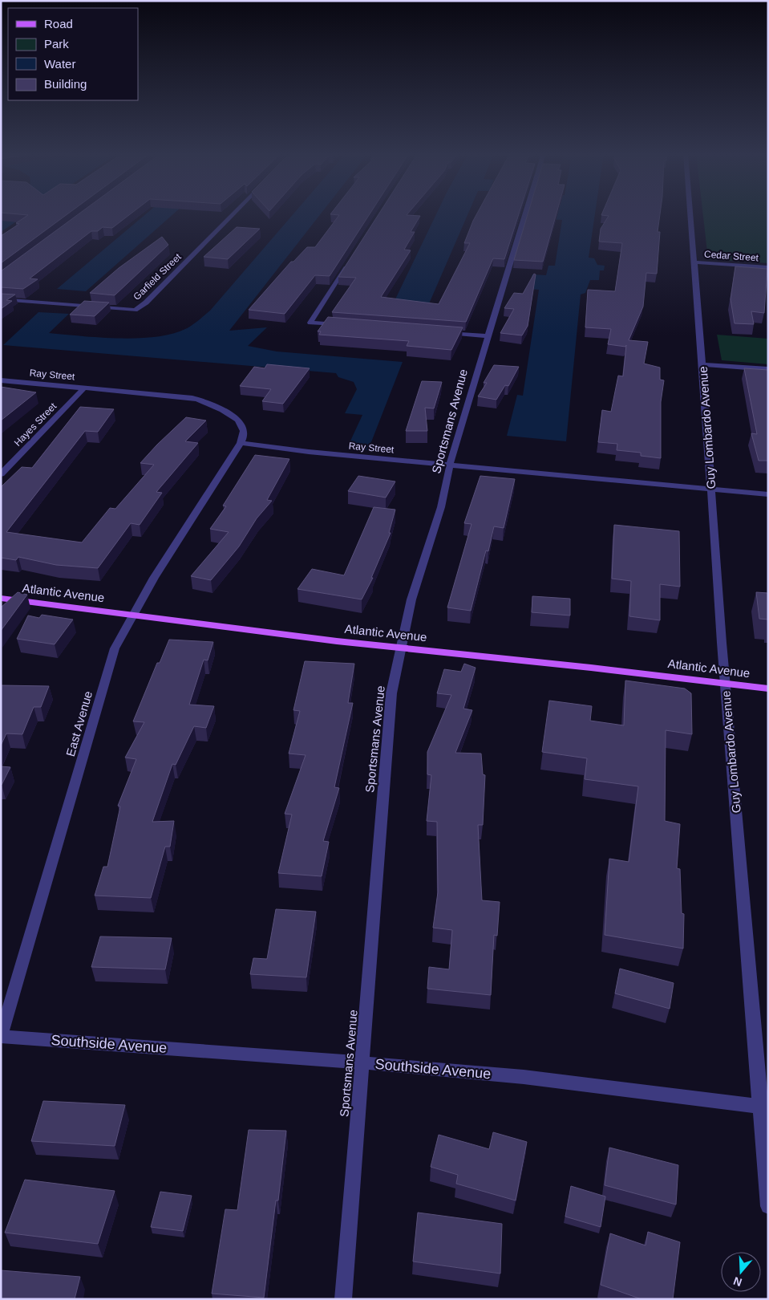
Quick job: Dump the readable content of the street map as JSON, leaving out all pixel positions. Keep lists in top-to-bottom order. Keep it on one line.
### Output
{"streets":{"main road":["Atlantic Avenue"],"street":["Cedar Street","Garfield Street","Ray Street","Sportsmans Avenue","Hayes Street","Guy Lombardo Avenue","East Avenue","Southside Avenue"]},"crossings":[["Cedar Street","Guy Lombardo Avenue"],["Ray Street","Sportsmans Avenue"],["Ray Street","Hayes Street"],["Ray Street","Guy Lombardo Avenue"],["Ray Street","East Avenue"],["Sportsmans Avenue","Atlantic Avenue"],["Sportsmans Avenue","Southside Avenue"],["Guy Lombardo Avenue","Atlantic Avenue"],["Guy Lombardo Avenue","Southside Avenue"],["Atlantic Avenue","East Avenue"],["East Avenue","Southside Avenue"]],"legend":["Road","Park","Water","Building"],"north":"bottom"}
